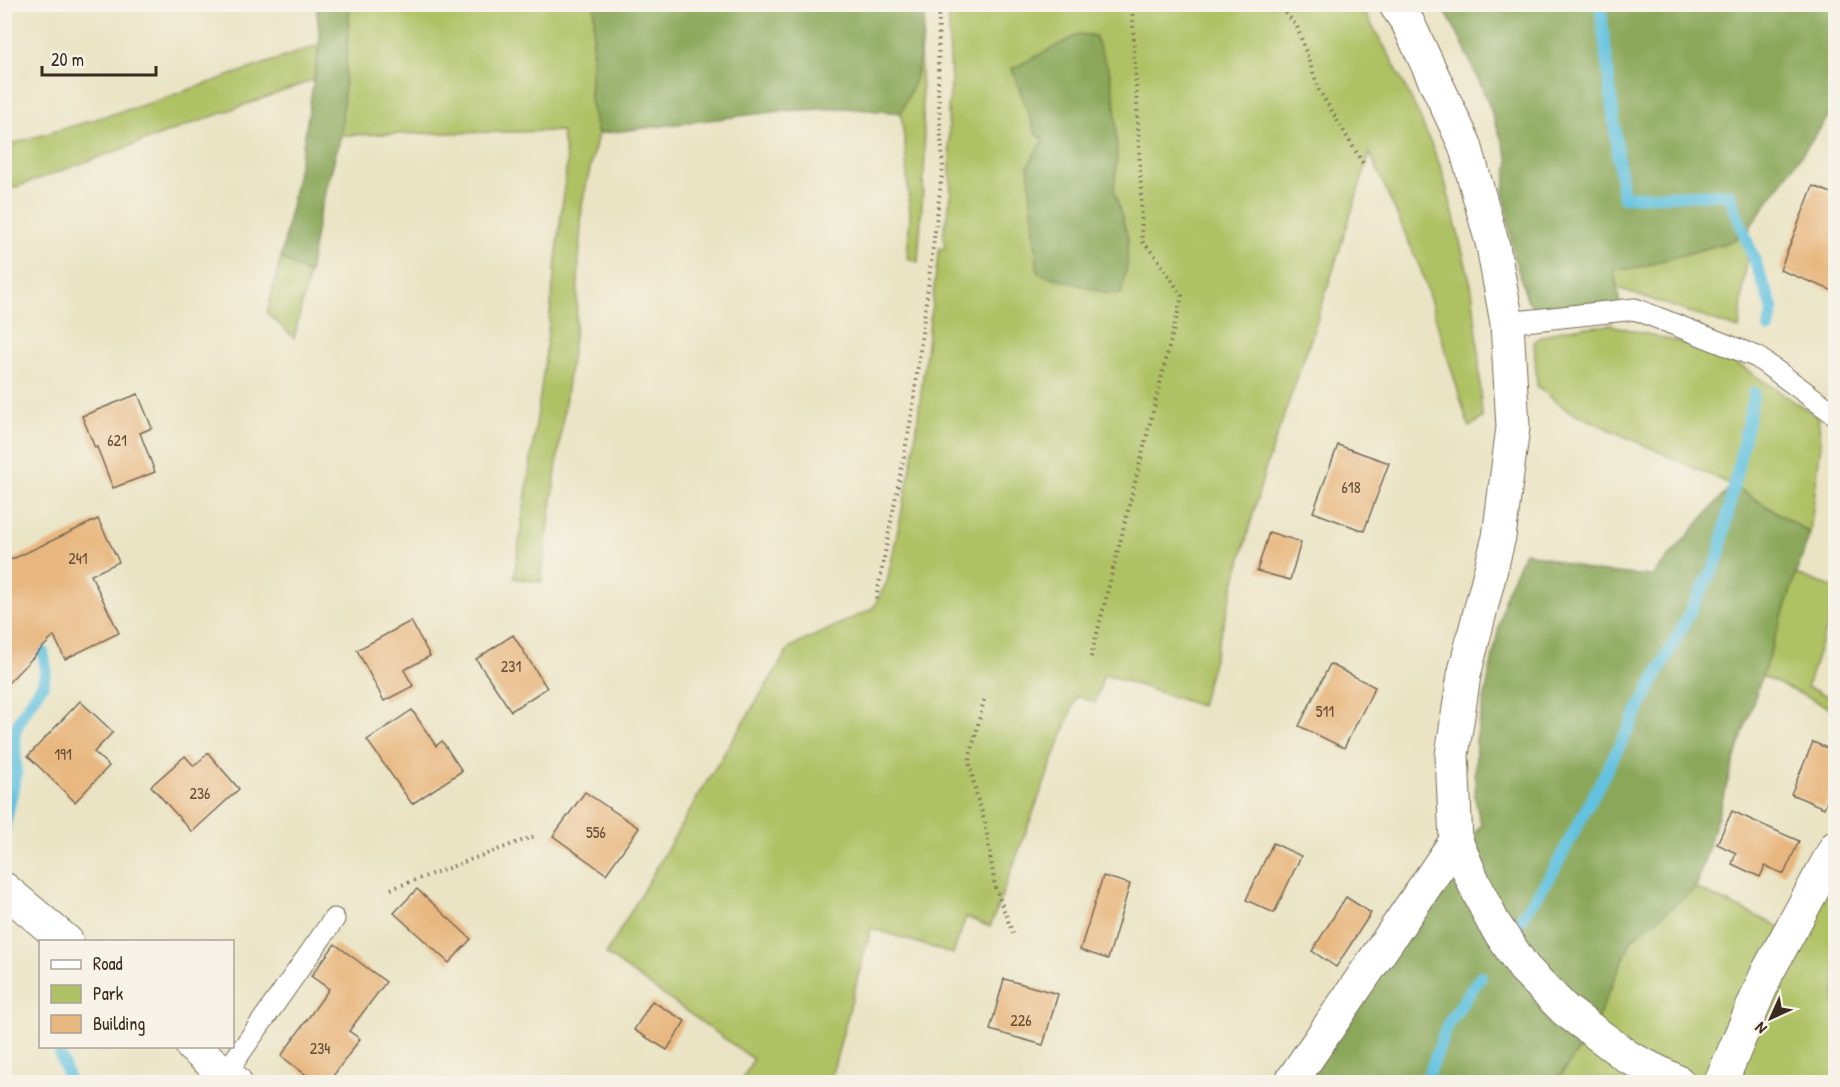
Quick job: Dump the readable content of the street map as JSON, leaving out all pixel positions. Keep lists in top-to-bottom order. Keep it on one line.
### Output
{"house_numbers":["621","618","241","231","511","191","236","556","226","234"],"legend":["Road","Park","Building"],"scale_bar":"20 m","north":"bottom left"}
